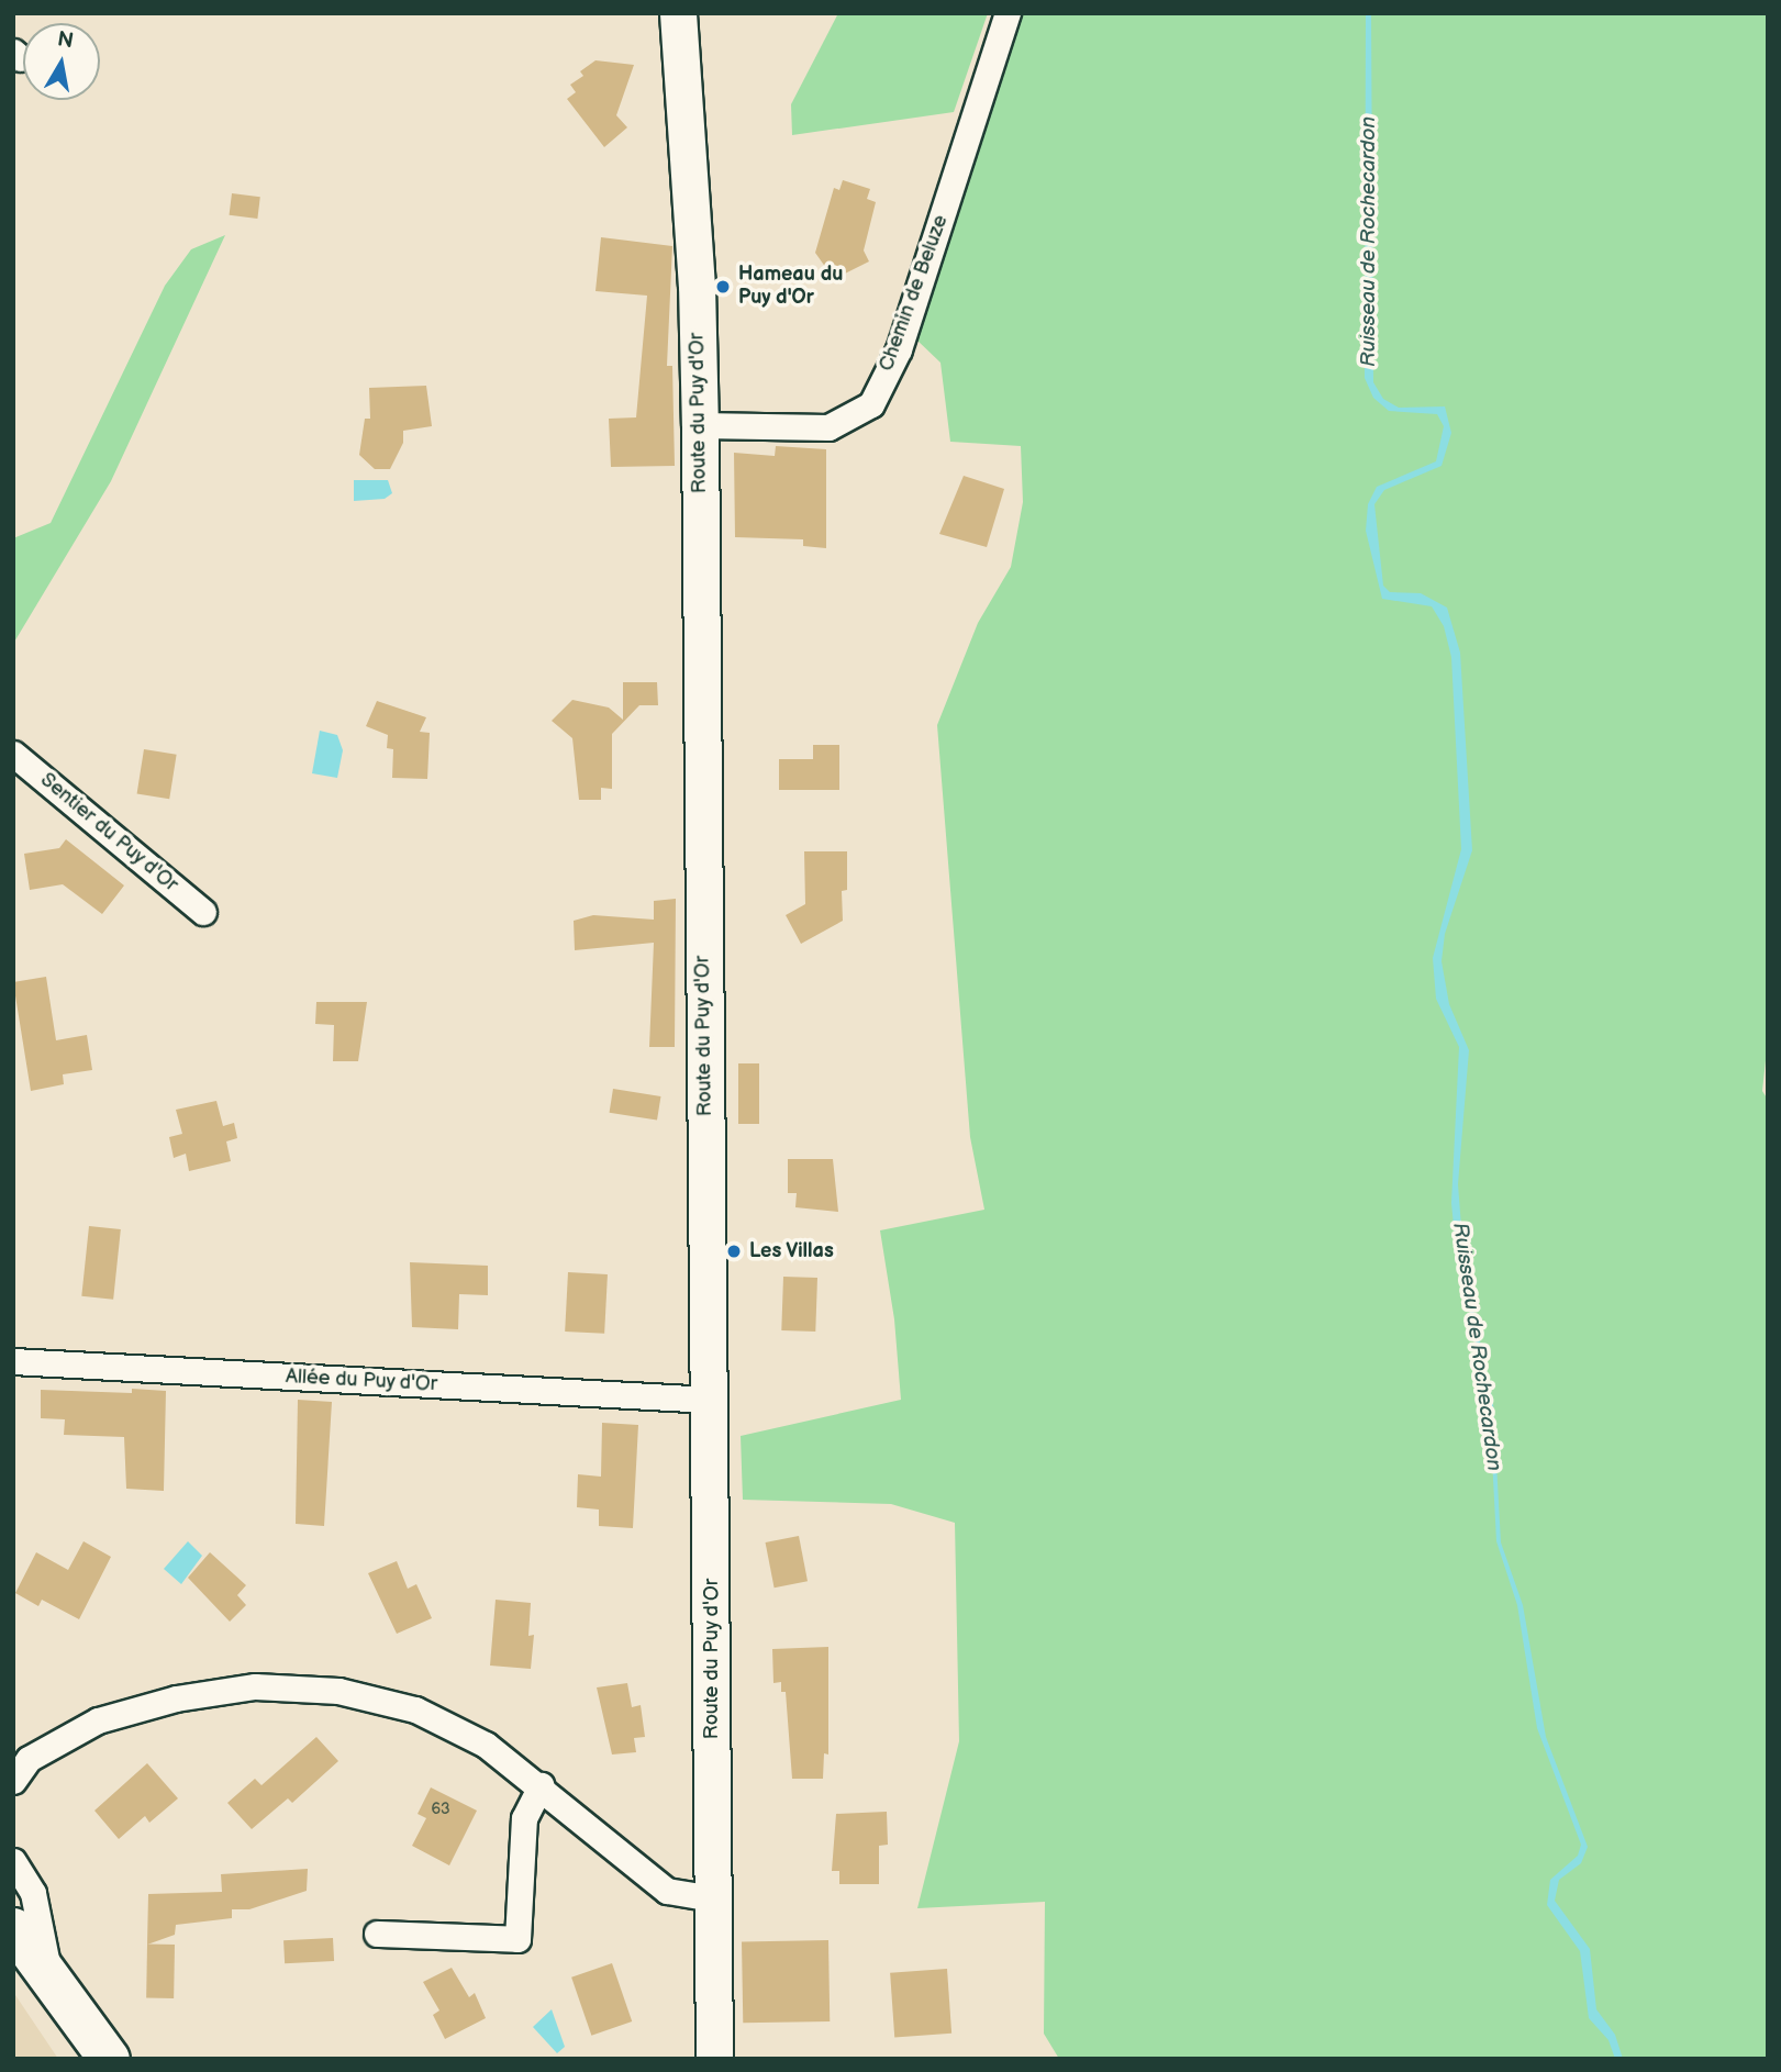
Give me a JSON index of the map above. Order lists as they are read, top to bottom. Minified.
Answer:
{"streets":{"main road":["Route du Puy d'Or"],"street":["Chemin de Beluze","Sentier du Puy d'Or","Allée du Puy d'Or"]},"crossings":[["Chemin de Beluze","Route du Puy d'Or"],["Route du Puy d'Or","Allée du Puy d'Or"]],"water":["Ruisseau de Rochecardon"],"places":["Hameau du Puy d'Or","Les Villas"],"house_numbers":["63"],"north":"top"}
